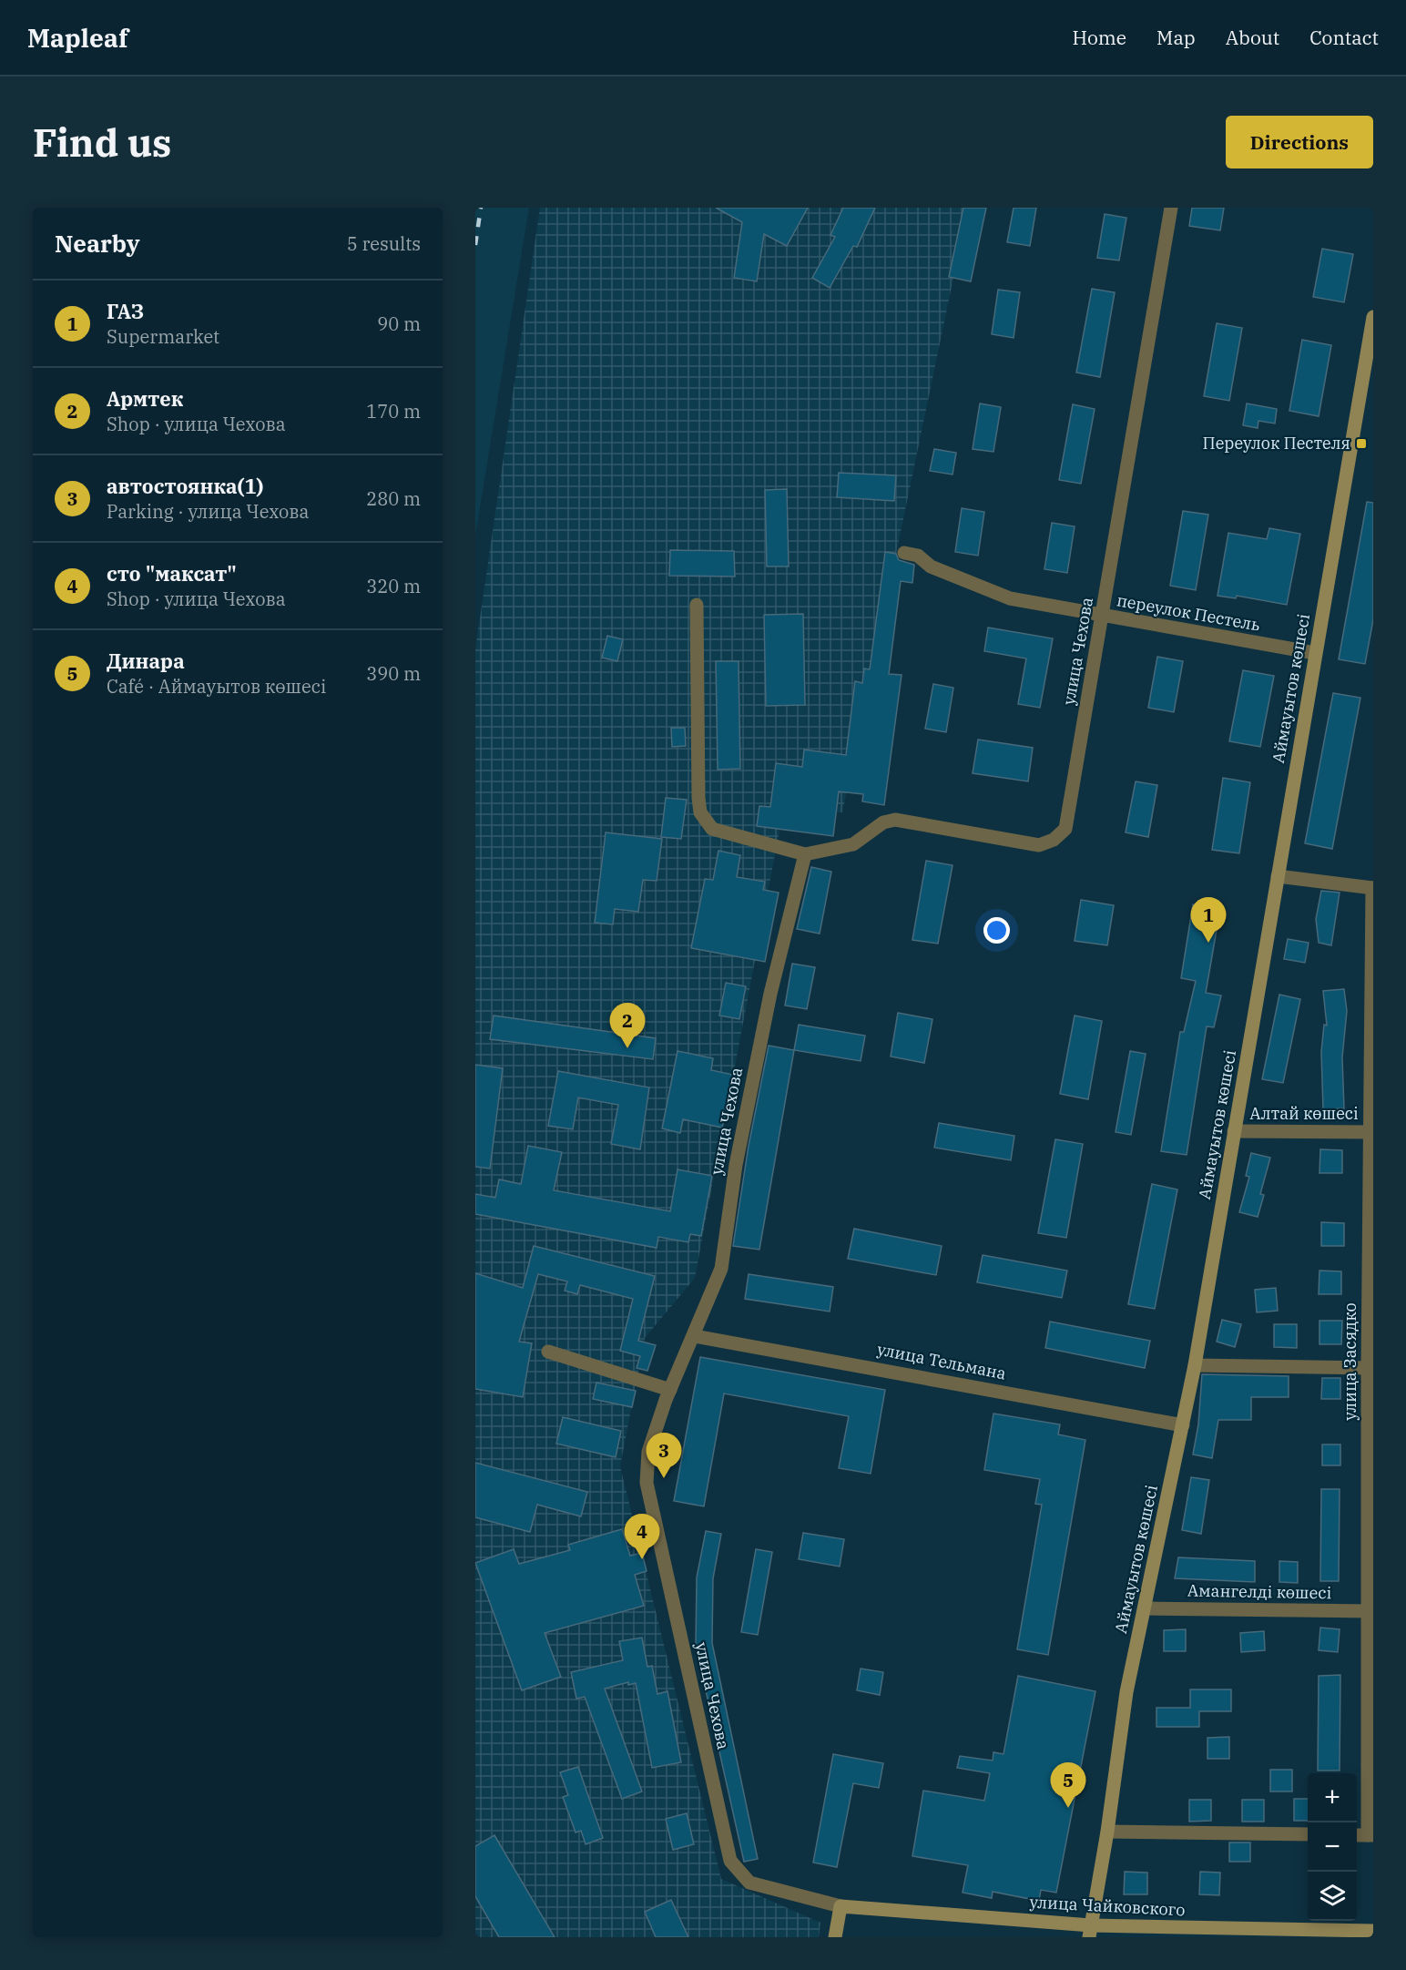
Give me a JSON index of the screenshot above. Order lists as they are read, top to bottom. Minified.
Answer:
{"streets":{"street":["переулок Пестель","улица Чехова","Аймауытов көшесі","Алтай көшесі","улица Тельмана","улица Засядко","Амангелді көшесі","улица Чайковского"]},"crossings":[["переулок Пестель","улица Чехова"],["переулок Пестель","Аймауытов көшесі"],["улица Чехова","улица Тельмана"],["улица Чехова","улица Чайковского"],["Аймауытов көшесі","Алтай көшесі"],["Аймауытов көшесі","улица Тельмана"],["Аймауытов көшесі","Амангелді көшесі"],["Аймауытов көшесі","улица Чайковского"],["Алтай көшесі","улица Засядко"],["улица Засядко","Амангелді көшесі"]],"places":{"transit":["Переулок Пестеля"]},"page":{"header":"Mapleaf","nav":["Home","Map","About","Contact"],"buttons":"Directions","title":"Find us","heading":["Nearby","5 results"],"list":[{"mark":"1","name":"ГАЗ","note":"Supermarket","value":"90 m"},{"mark":"2","name":"Армтек","note":"Shop · улица Чехова","value":"170 m"},{"mark":"3","name":"автостоянка(1)","note":"Parking · улица Чехова","value":"280 m"},{"mark":"4","name":"сто \"максат\"","note":"Shop · улица Чехова","value":"320 m"},{"mark":"5","name":"Динара","note":"Café · Аймауытов көшесі","value":"390 m"}],"pins":["1","2","3","4","5"],"map_buttons":["+","−"]}}
